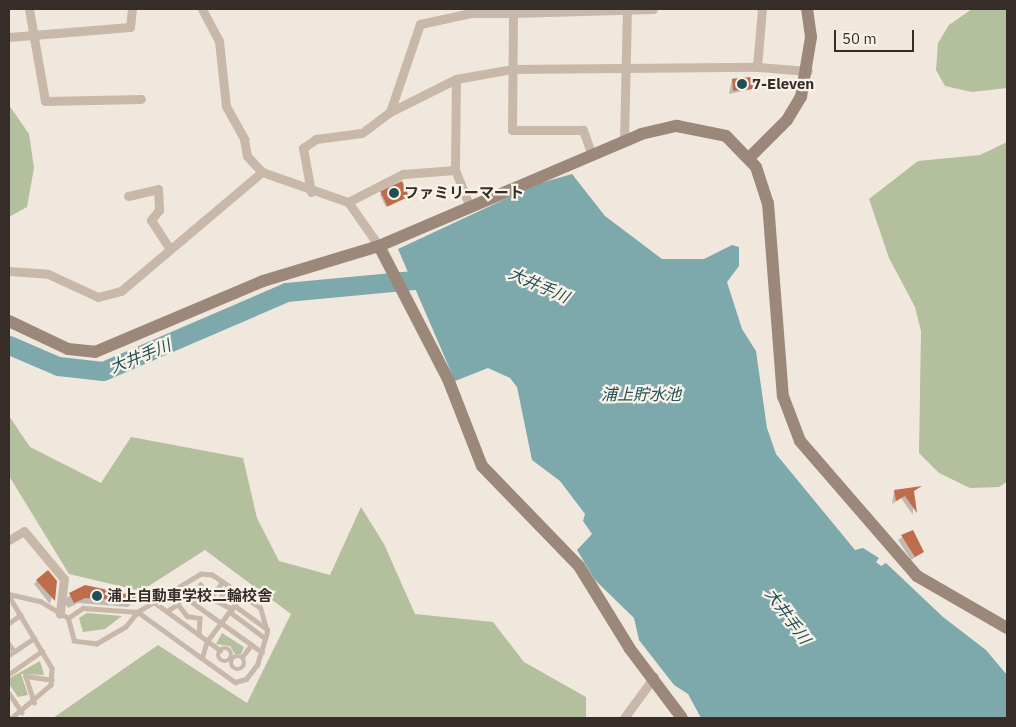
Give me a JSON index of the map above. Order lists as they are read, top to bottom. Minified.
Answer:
{"water":["大井手川","浦上貯水池"],"places":["7-Eleven","ファミリーマート","浦上自動車学校二輪校舎"],"scale_bar":"50 m"}
